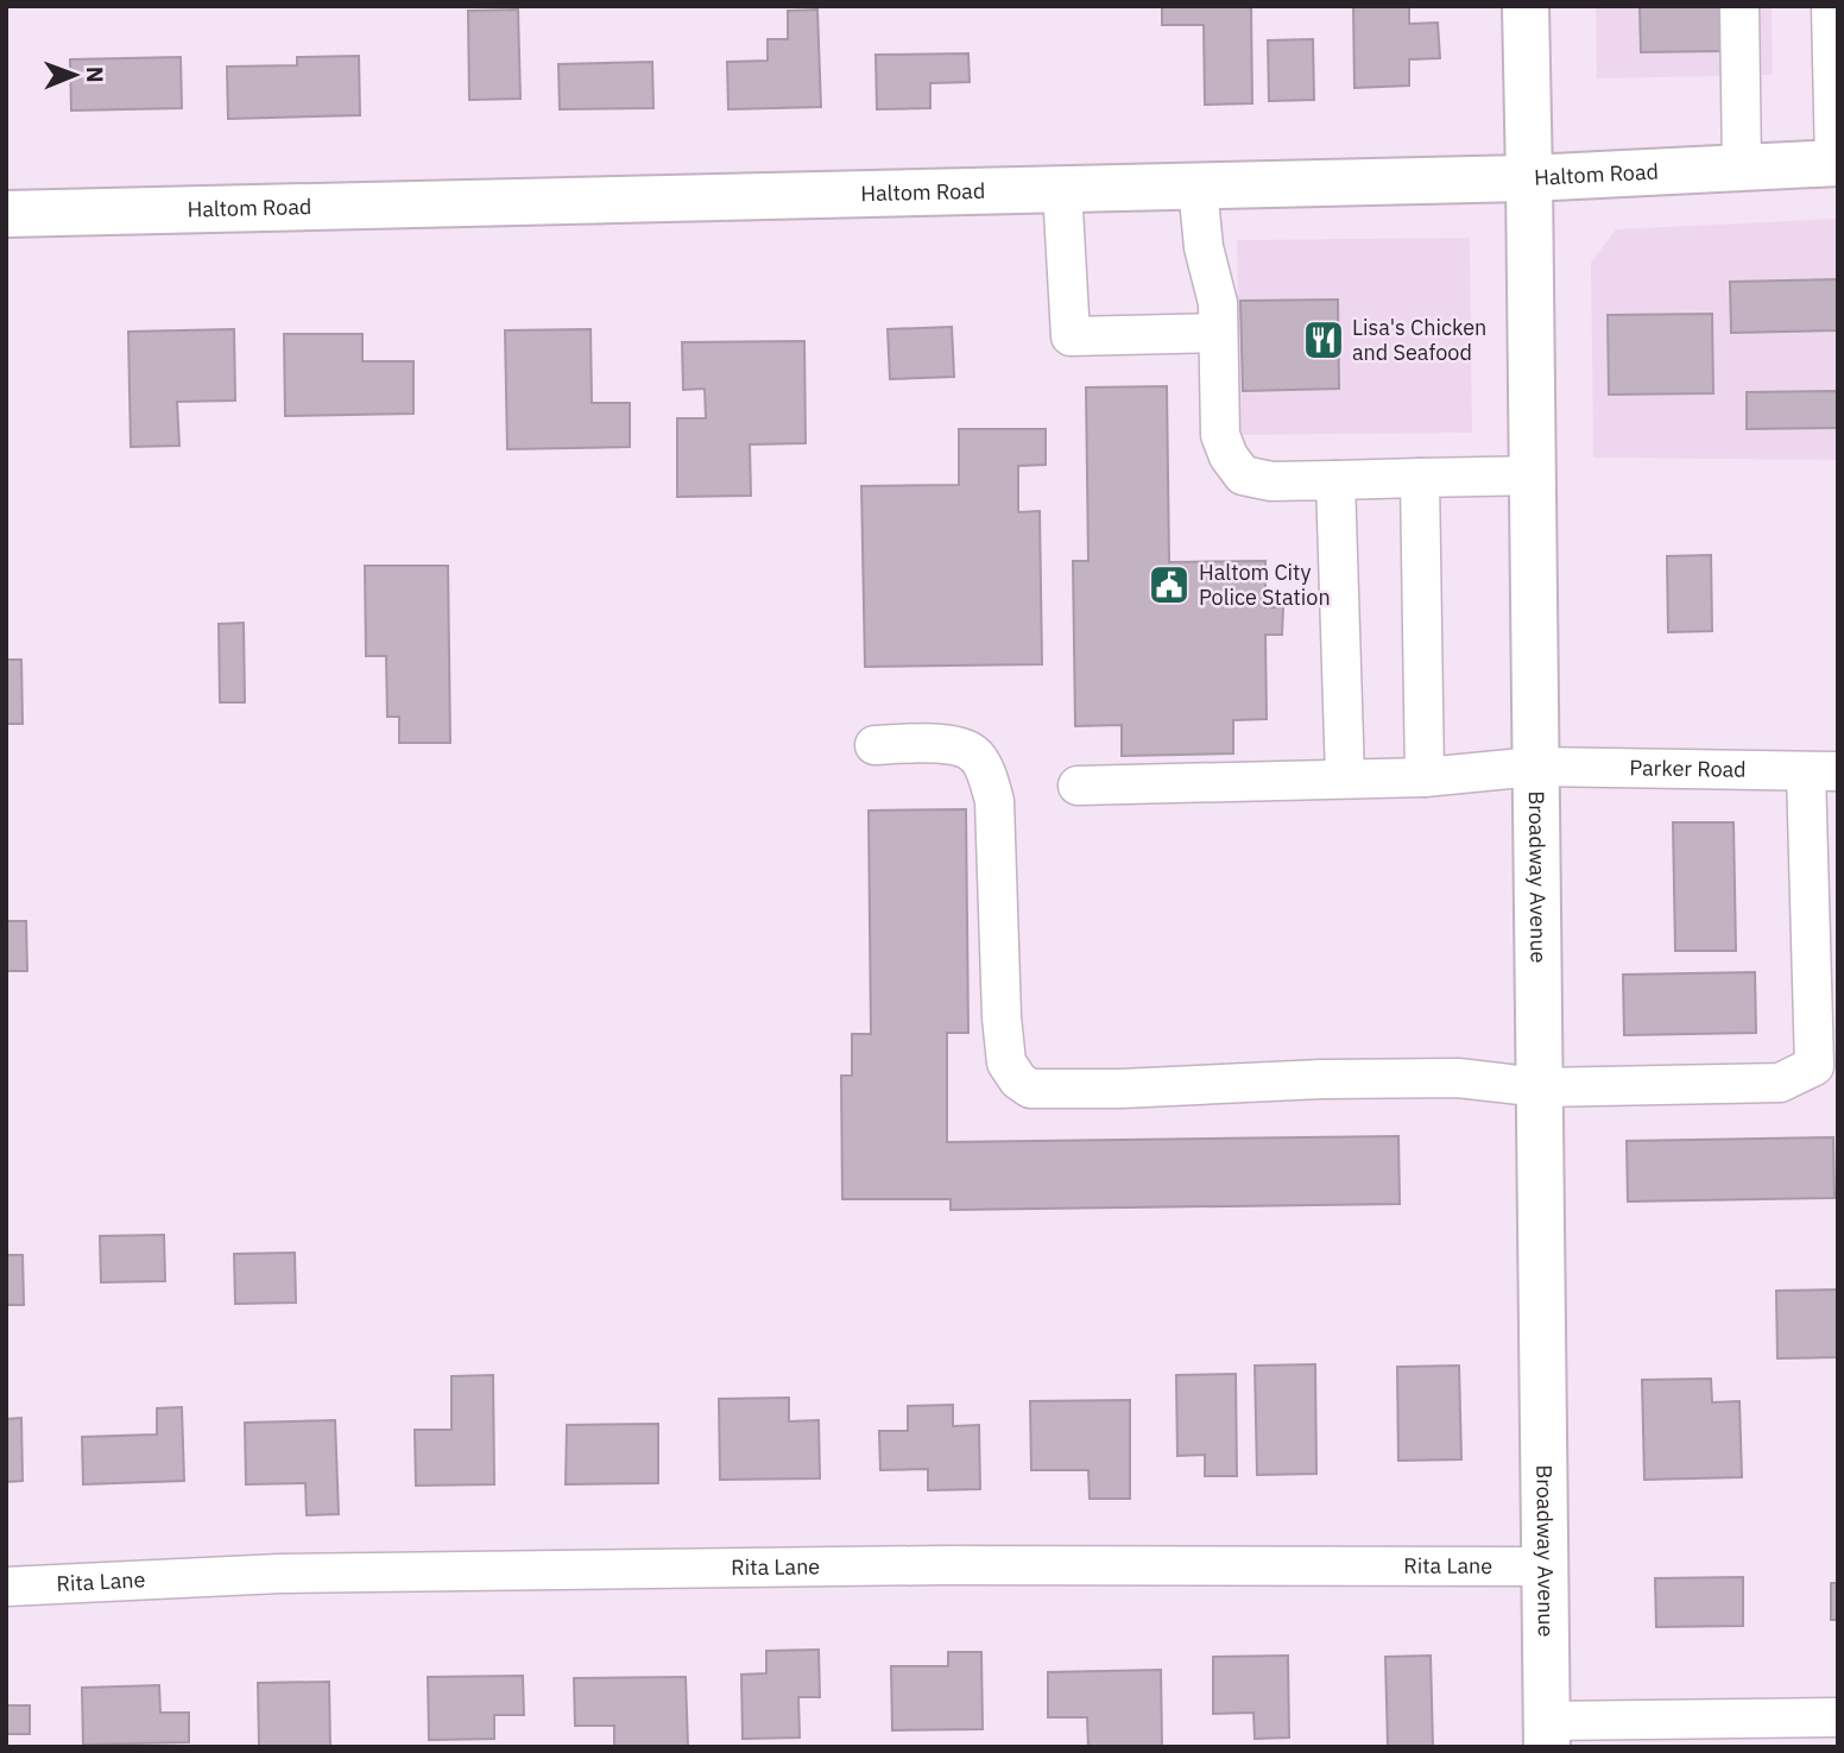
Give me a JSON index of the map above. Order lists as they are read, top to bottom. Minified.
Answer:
{"streets":{"main road":["Haltom Road","Broadway Avenue"],"street":["Parker Road","Rita Lane"]},"crossings":[["Haltom Road","Broadway Avenue"],["Parker Road","Broadway Avenue"],["Broadway Avenue","Rita Lane"]],"places":{"restaurant":["Lisa's Chicken and Seafood"],"public building":["Haltom City Police Station"]},"north":"right"}
